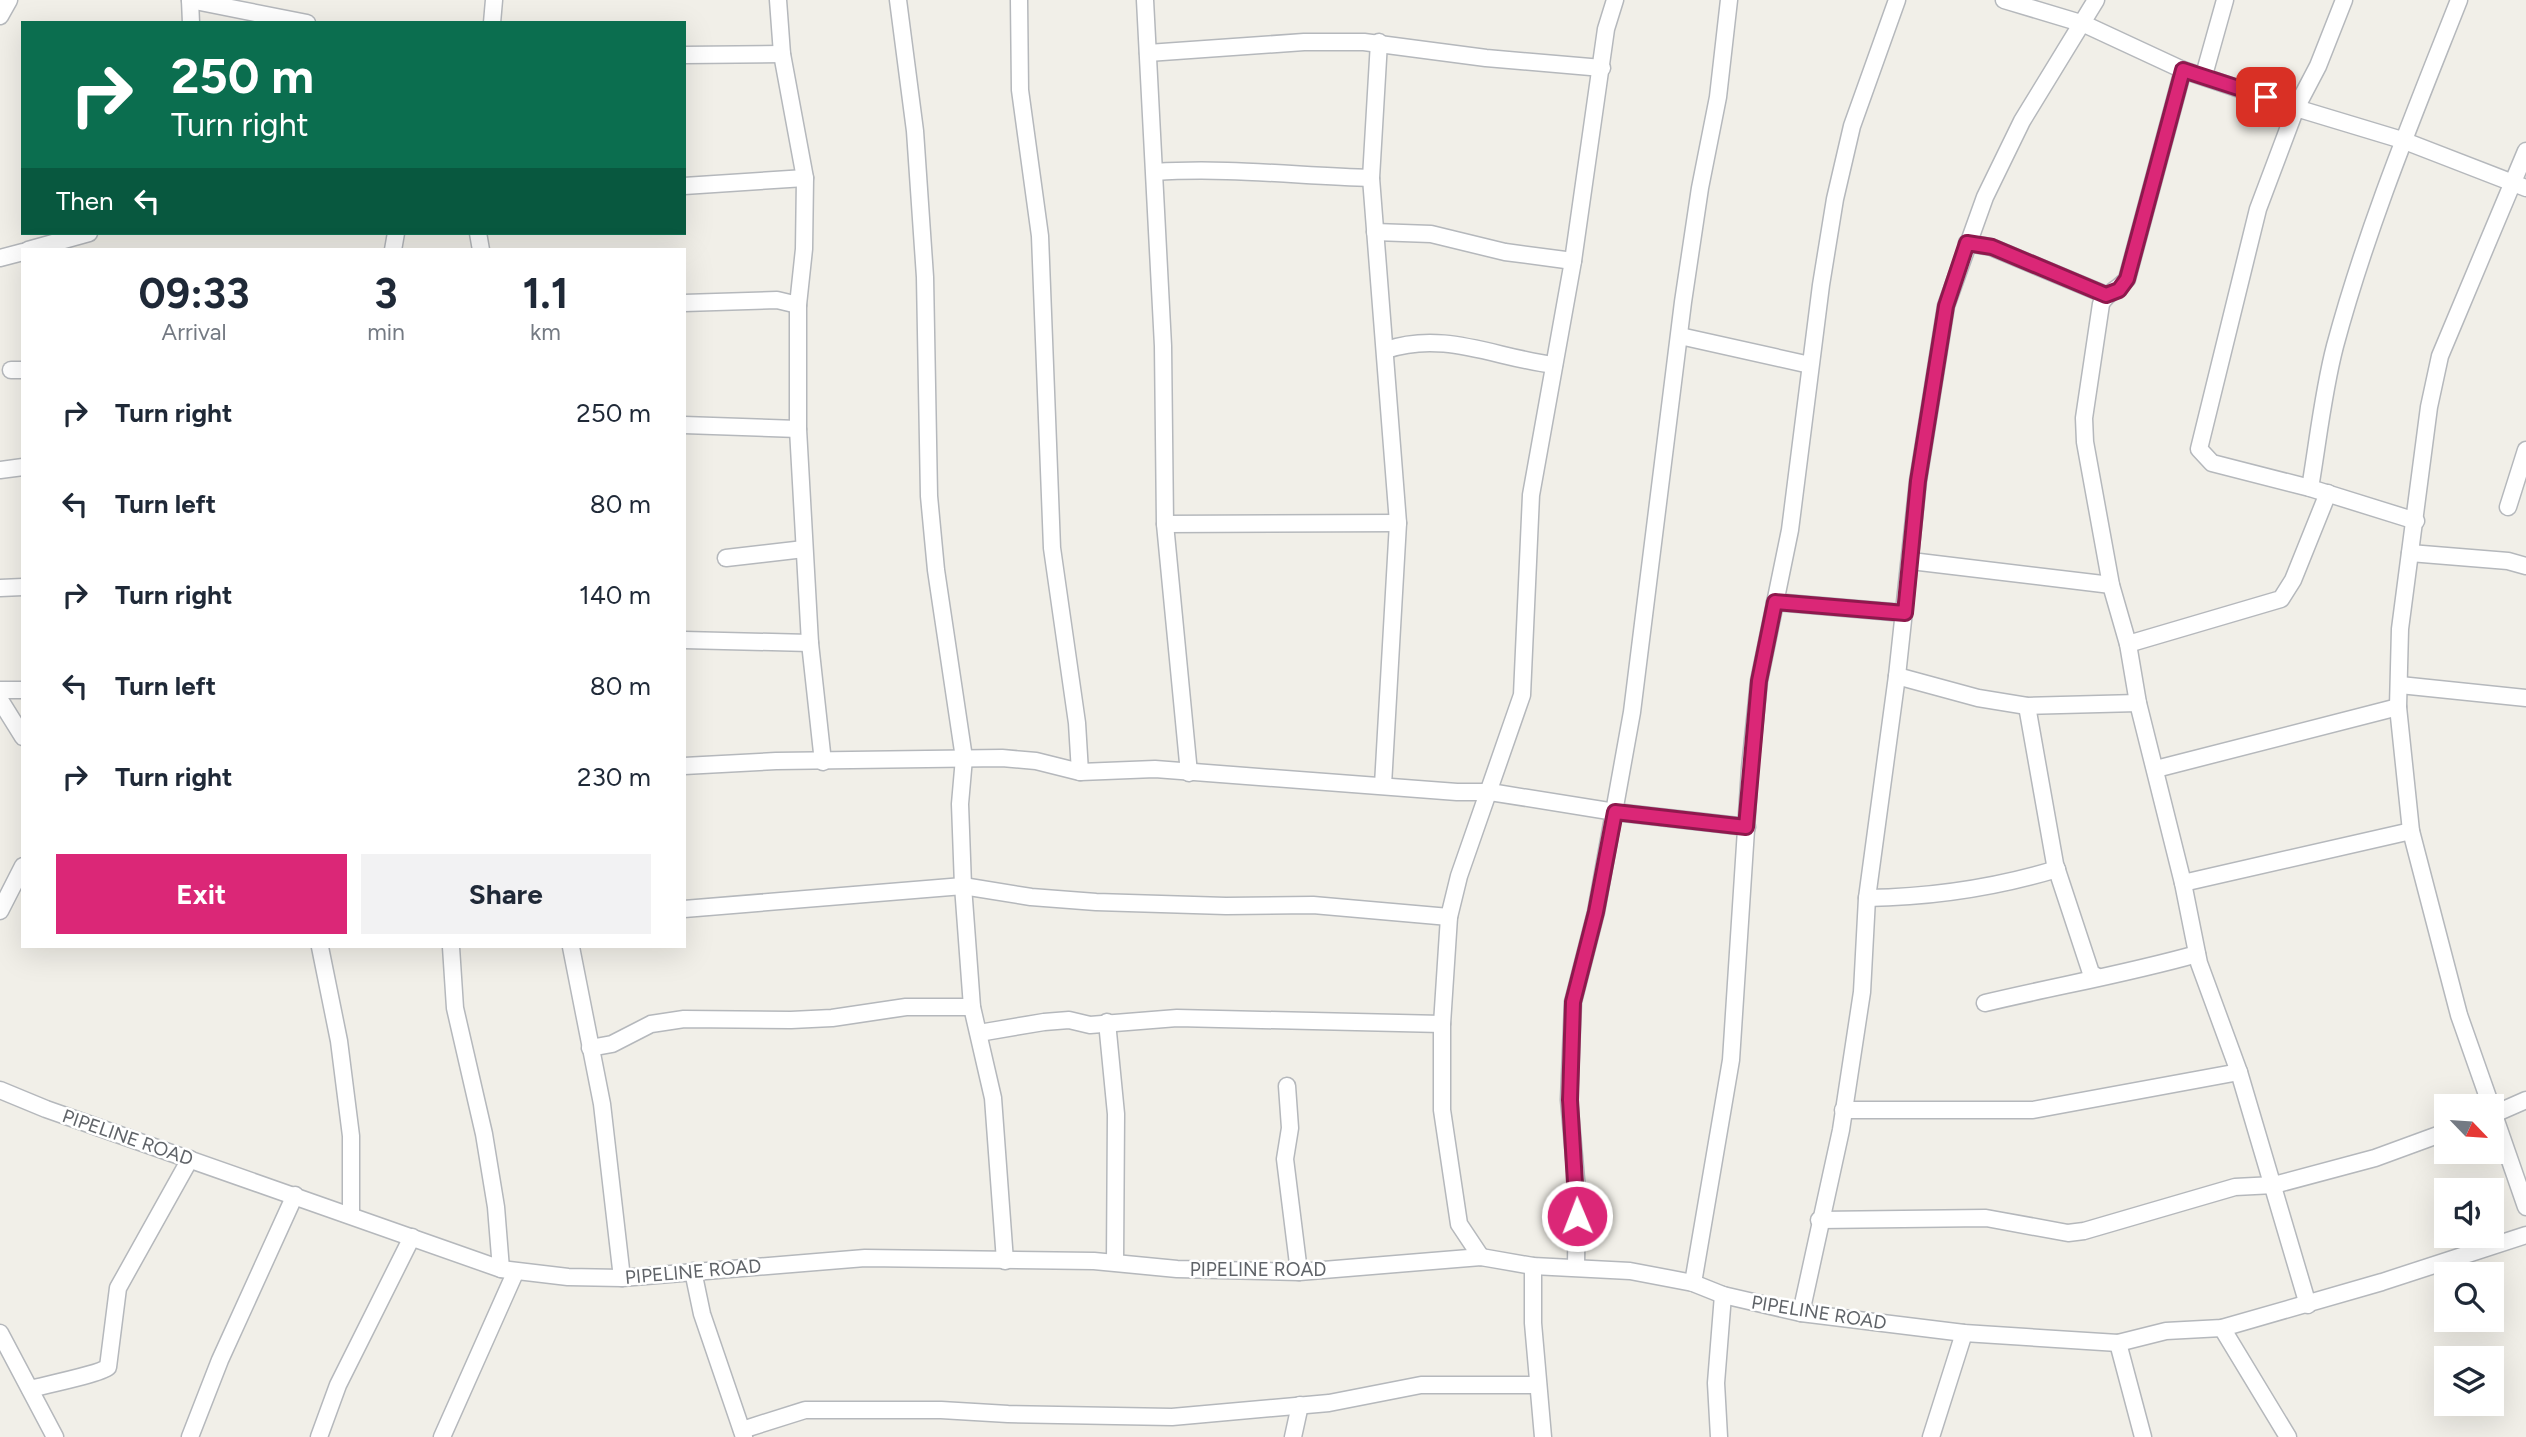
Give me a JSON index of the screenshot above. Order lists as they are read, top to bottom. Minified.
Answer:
{"streets":{"street":["PIPELINE ROAD"]},"north":"bottom right","page":{"turn":["250 m","Turn right"],"then":"Then","eta":["09:33","Arrival","3","min","1.1","km"],"list":[{"name":"Turn right","value":"250 m"},{"name":"Turn left","value":"80 m"},{"name":"Turn right","value":"140 m"},{"name":"Turn left","value":"80 m"},{"name":"Turn right","value":"230 m"}],"buttons":["Exit","Share"]}}
